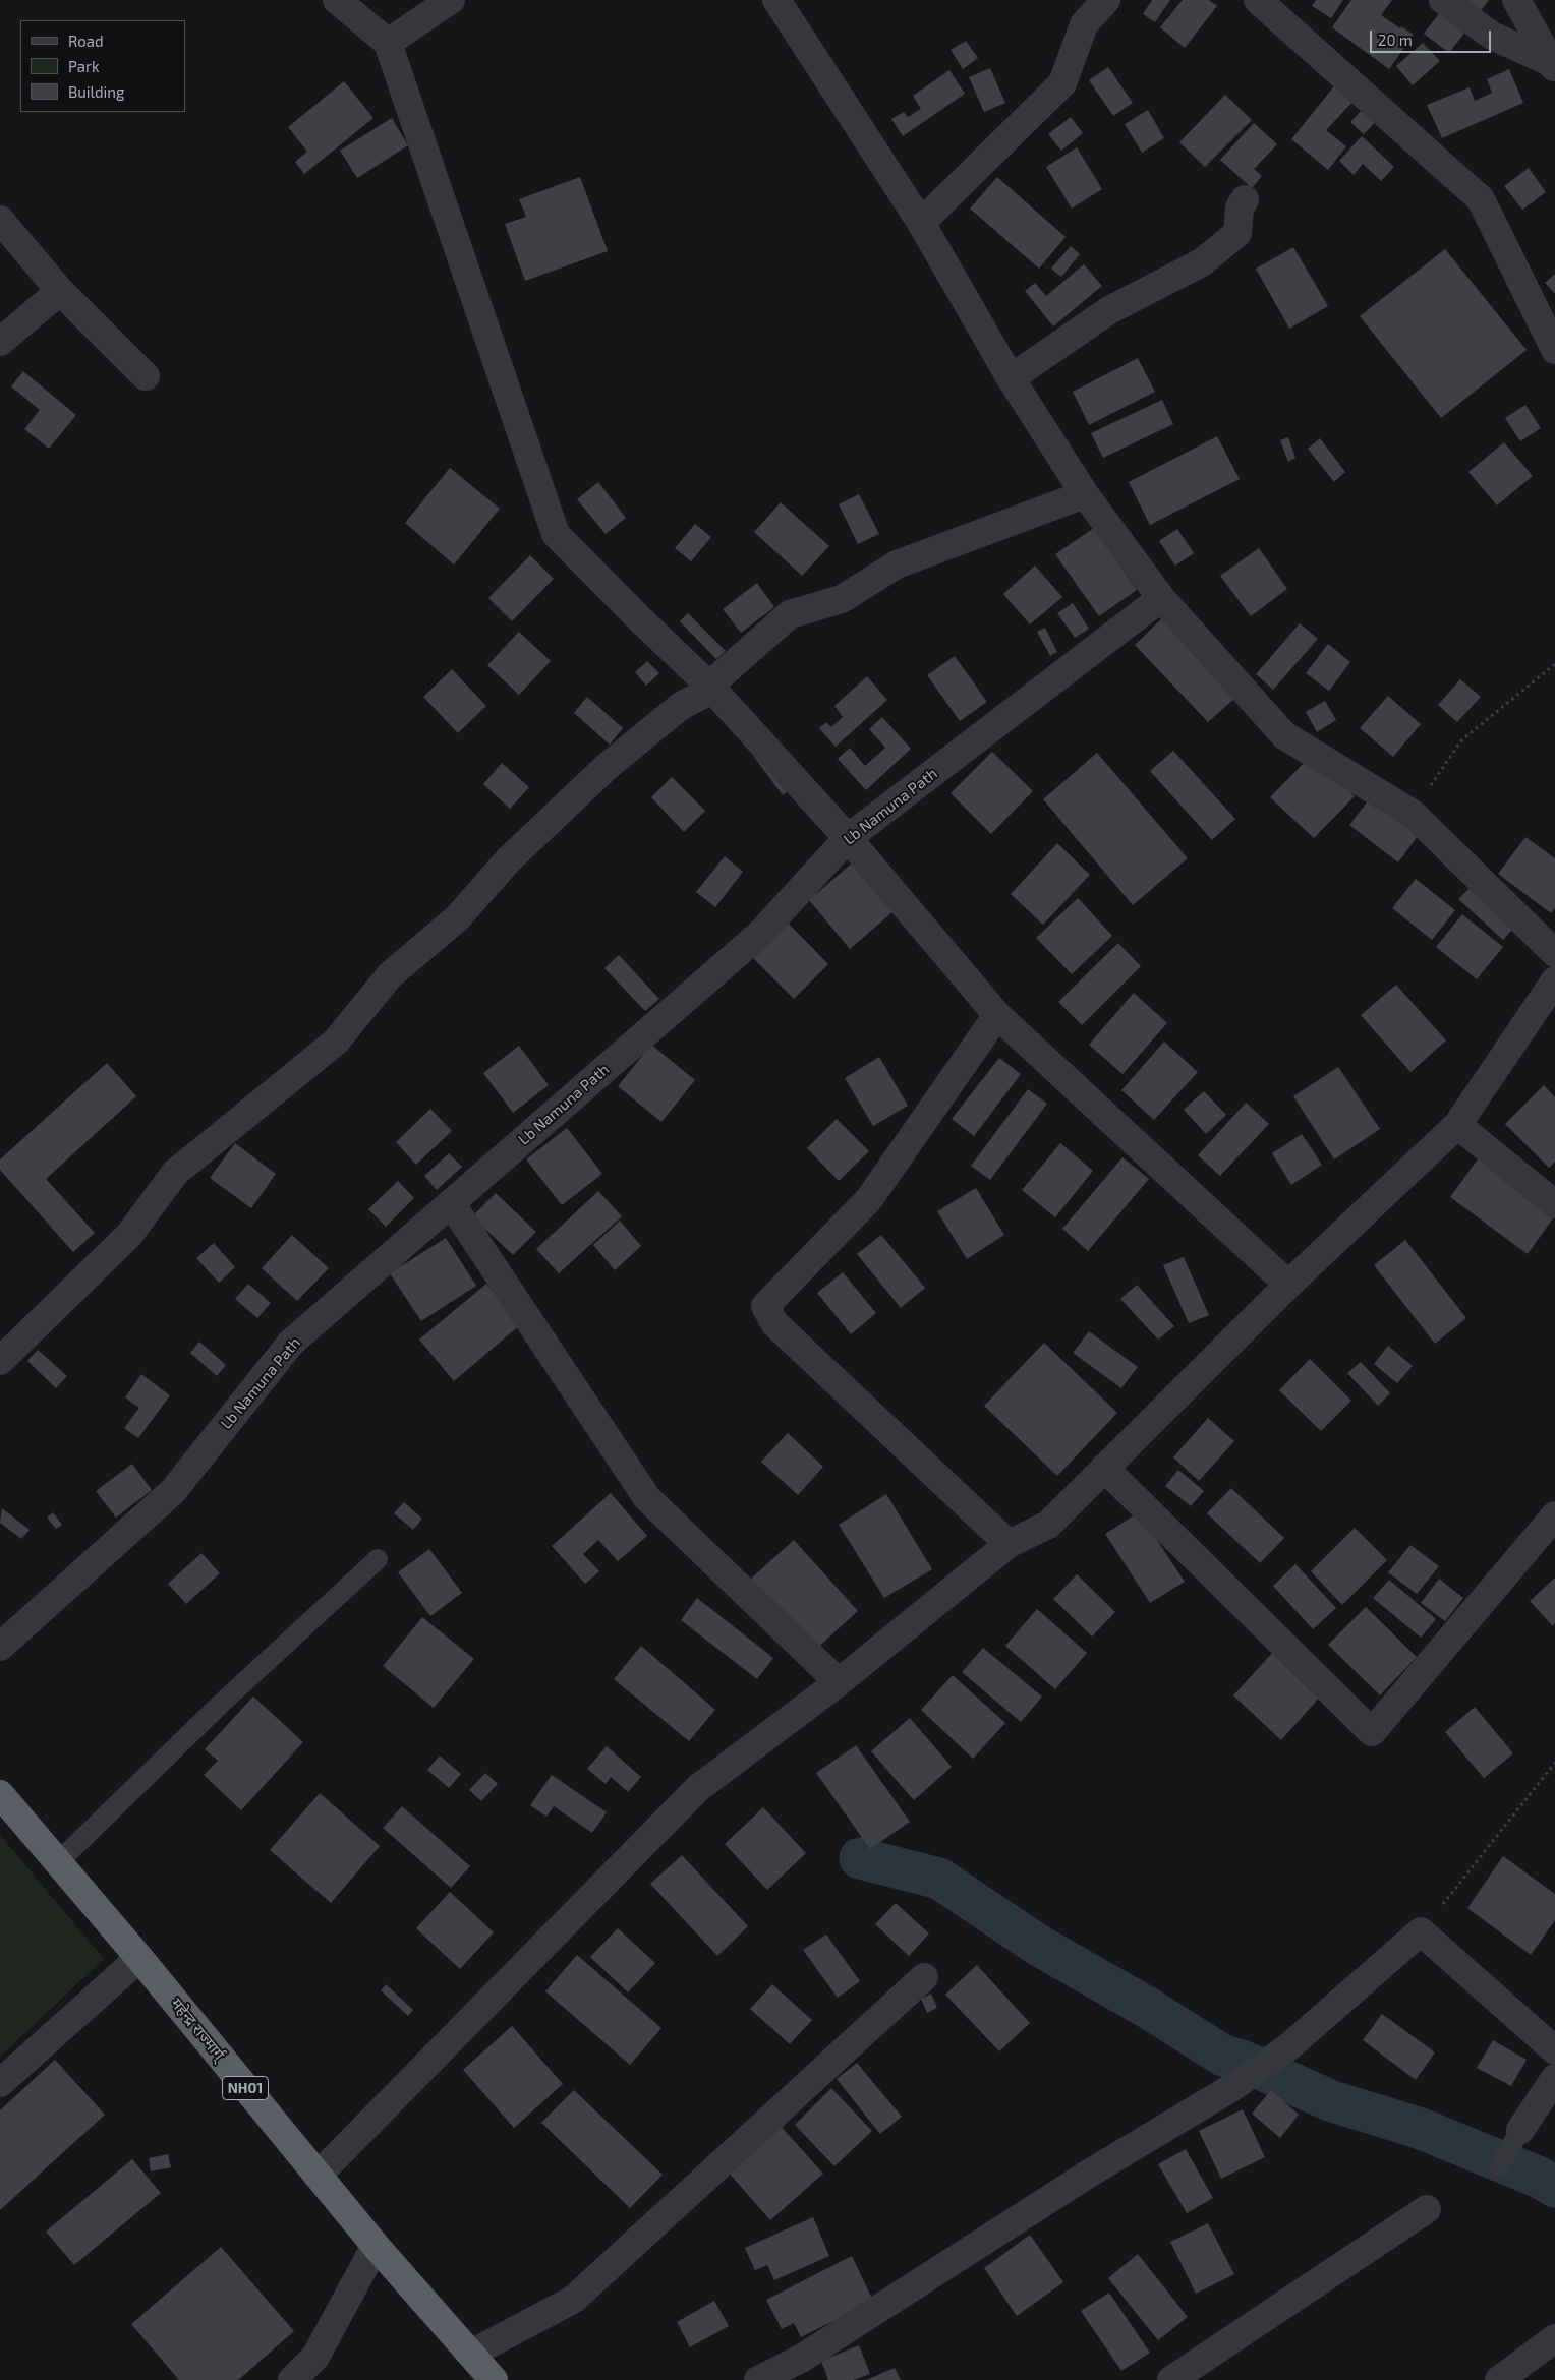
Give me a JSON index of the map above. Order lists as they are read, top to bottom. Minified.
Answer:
{"streets":{"highway":["महेन्द्र राज्मार्ग्","NH01"],"street":["Lb Namuna Path"]},"legend":["Road","Park","Building"],"scale_bar":"20 m"}
